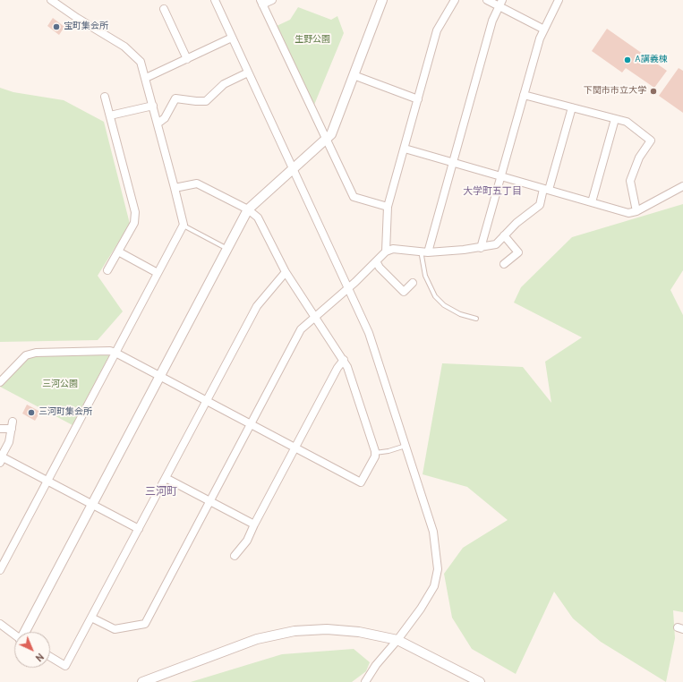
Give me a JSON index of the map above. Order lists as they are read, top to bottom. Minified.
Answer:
{"districts":["大学町五丁目","三河町"],"parks":["生野公園","三河公園"],"places":["宝町集会所","A講義棟","下関市市立大学","三河町集会所"],"north":"bottom right"}
